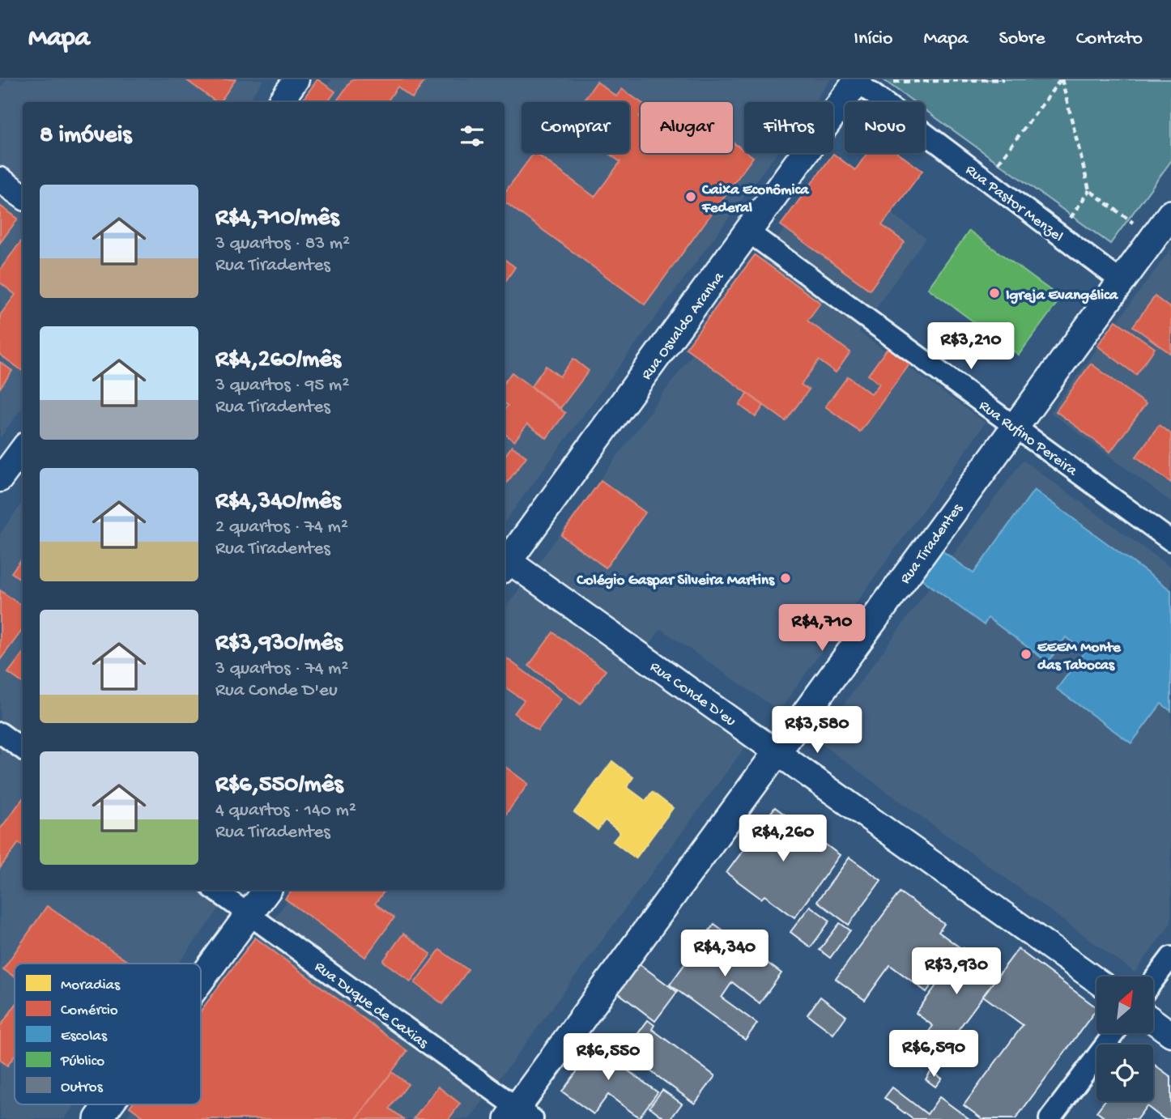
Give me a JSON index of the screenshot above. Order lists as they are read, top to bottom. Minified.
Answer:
{"streets":{"main road":["Rua Osvaldo Aranha","Rua Tiradentes"],"street":["Rua Pastor Menzel","Rua Rufino Pereira","Rua Conde D'eu","Rua Duque de Caxias"]},"crossings":[["Rua Pastor Menzel","Rua Osvaldo Aranha"],["Rua Pastor Menzel","Rua Tiradentes"],["Rua Osvaldo Aranha","Rua Rufino Pereira"],["Rua Rufino Pereira","Rua Tiradentes"],["Rua Tiradentes","Rua Conde D'eu"],["Rua Tiradentes","Rua Duque de Caxias"]],"places":["Caixa Econômica Federal","Igreja Evangélica","Colégio Gaspar Silveira Martins","EEEM Monte das Tabocas"],"legend":["Moradias","Comércio","Escolas","Público","Outros"],"north":"top right","page":{"header":"Mapa","nav":["Início","Mapa","Sobre","Contato"],"chip":["Comprar","Alugar","Filtros","Novo"],"heading":"8 imóveis","list":[{"name":"R$4,710/mês","note":"3 quartos · 83 m² · Rua Tiradentes"},{"name":"R$4,260/mês","note":"3 quartos · 95 m² · Rua Tiradentes"},{"name":"R$4,340/mês","note":"2 quartos · 74 m² · Rua Tiradentes"},{"name":"R$3,930/mês","note":"3 quartos · 74 m² · Rua Conde D'eu"},{"name":"R$6,550/mês","note":"4 quartos · 140 m² · Rua Tiradentes"}],"price":["R$3,210","R$4,710","R$3,580","R$4,260","R$4,340","R$3,930","R$6,590","R$6,550"]}}
